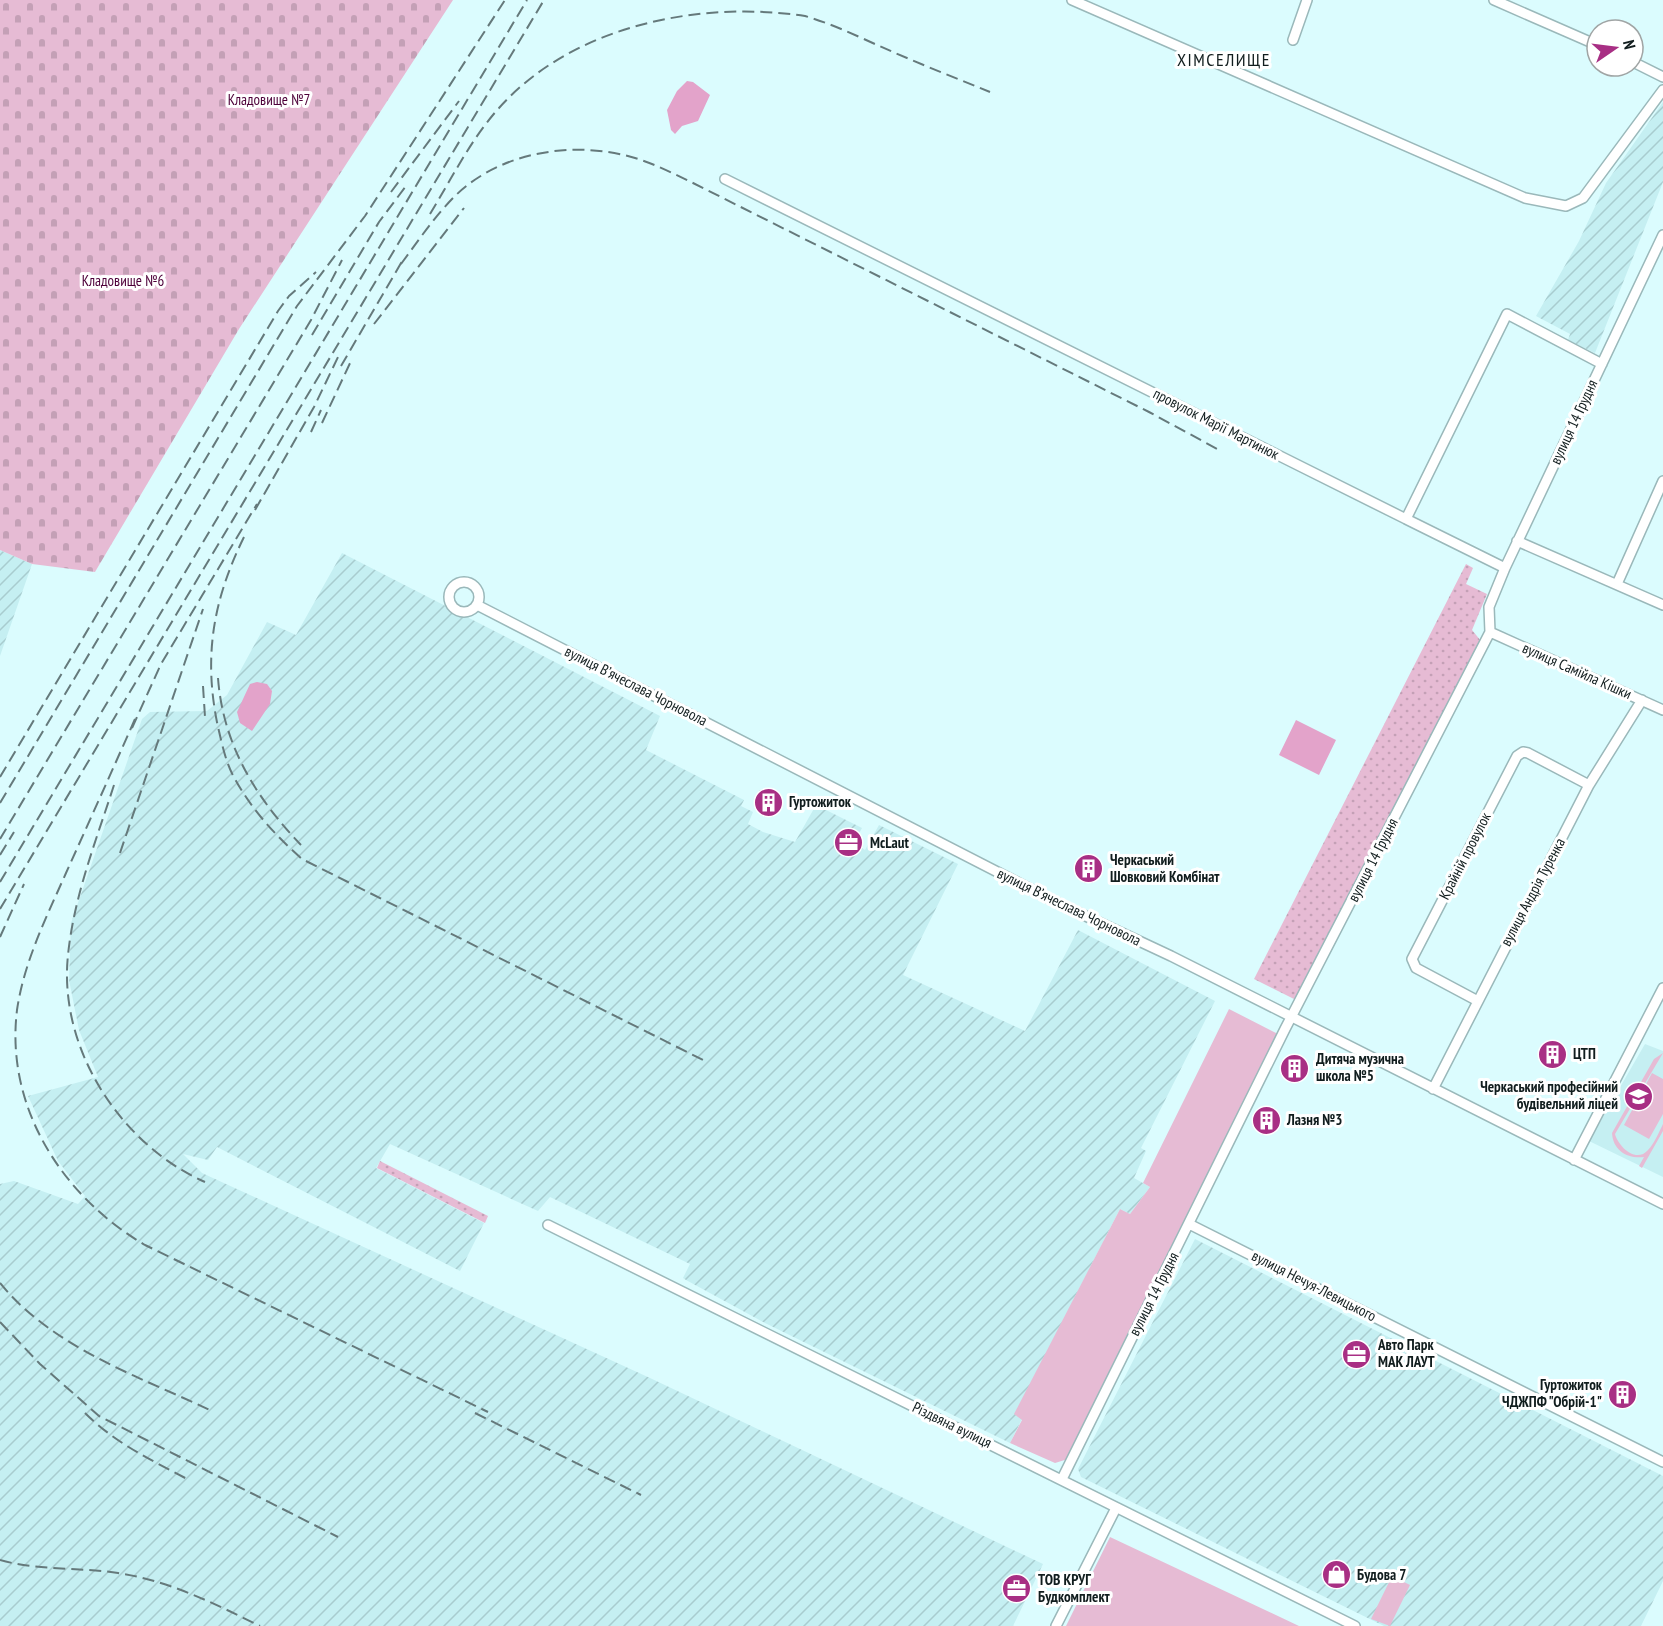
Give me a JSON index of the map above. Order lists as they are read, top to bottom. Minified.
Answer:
{"streets":{"street":["вулиця 14 Грудня","провулок Марії Мартинюк","вулиця Самійла Кішки","вулиця Вʼячеслава Чорновола","Крайній провулок","вулиця Андрія Туренка","вулиця Нечуя-Левицького","Різдвяна вулиця"]},"crossings":[["вулиця 14 Грудня","провулок Марії Мартинюк"],["вулиця 14 Грудня","вулиця Самійла Кішки"],["вулиця 14 Грудня","вулиця Вʼячеслава Чорновола"],["вулиця 14 Грудня","вулиця Нечуя-Левицького"],["вулиця 14 Грудня","Різдвяна вулиця"],["вулиця Самійла Кішки","вулиця Андрія Туренка"],["вулиця Вʼячеслава Чорновола","вулиця Андрія Туренка"],["Крайній провулок","вулиця Андрія Туренка"]],"districts":["ХІМСЕЛИЩЕ"],"parks":["Кладовище №7","Кладовище №6"],"places":{"building":["Гуртожиток","Черкаський Шовковий Комбінат","ЦТП","Дитяча музична школа №5","Лазня №3","Гуртожиток ЧДЖПФ \"Обрій-1\""],"office":["McLaut","Авто Парк МАК ЛАУТ","ТОВ КРУГ Будкомплект"],"school or university":["Черкаський професійний будівельний ліцей"],"shop":["Будова 7"]},"north":"right"}
